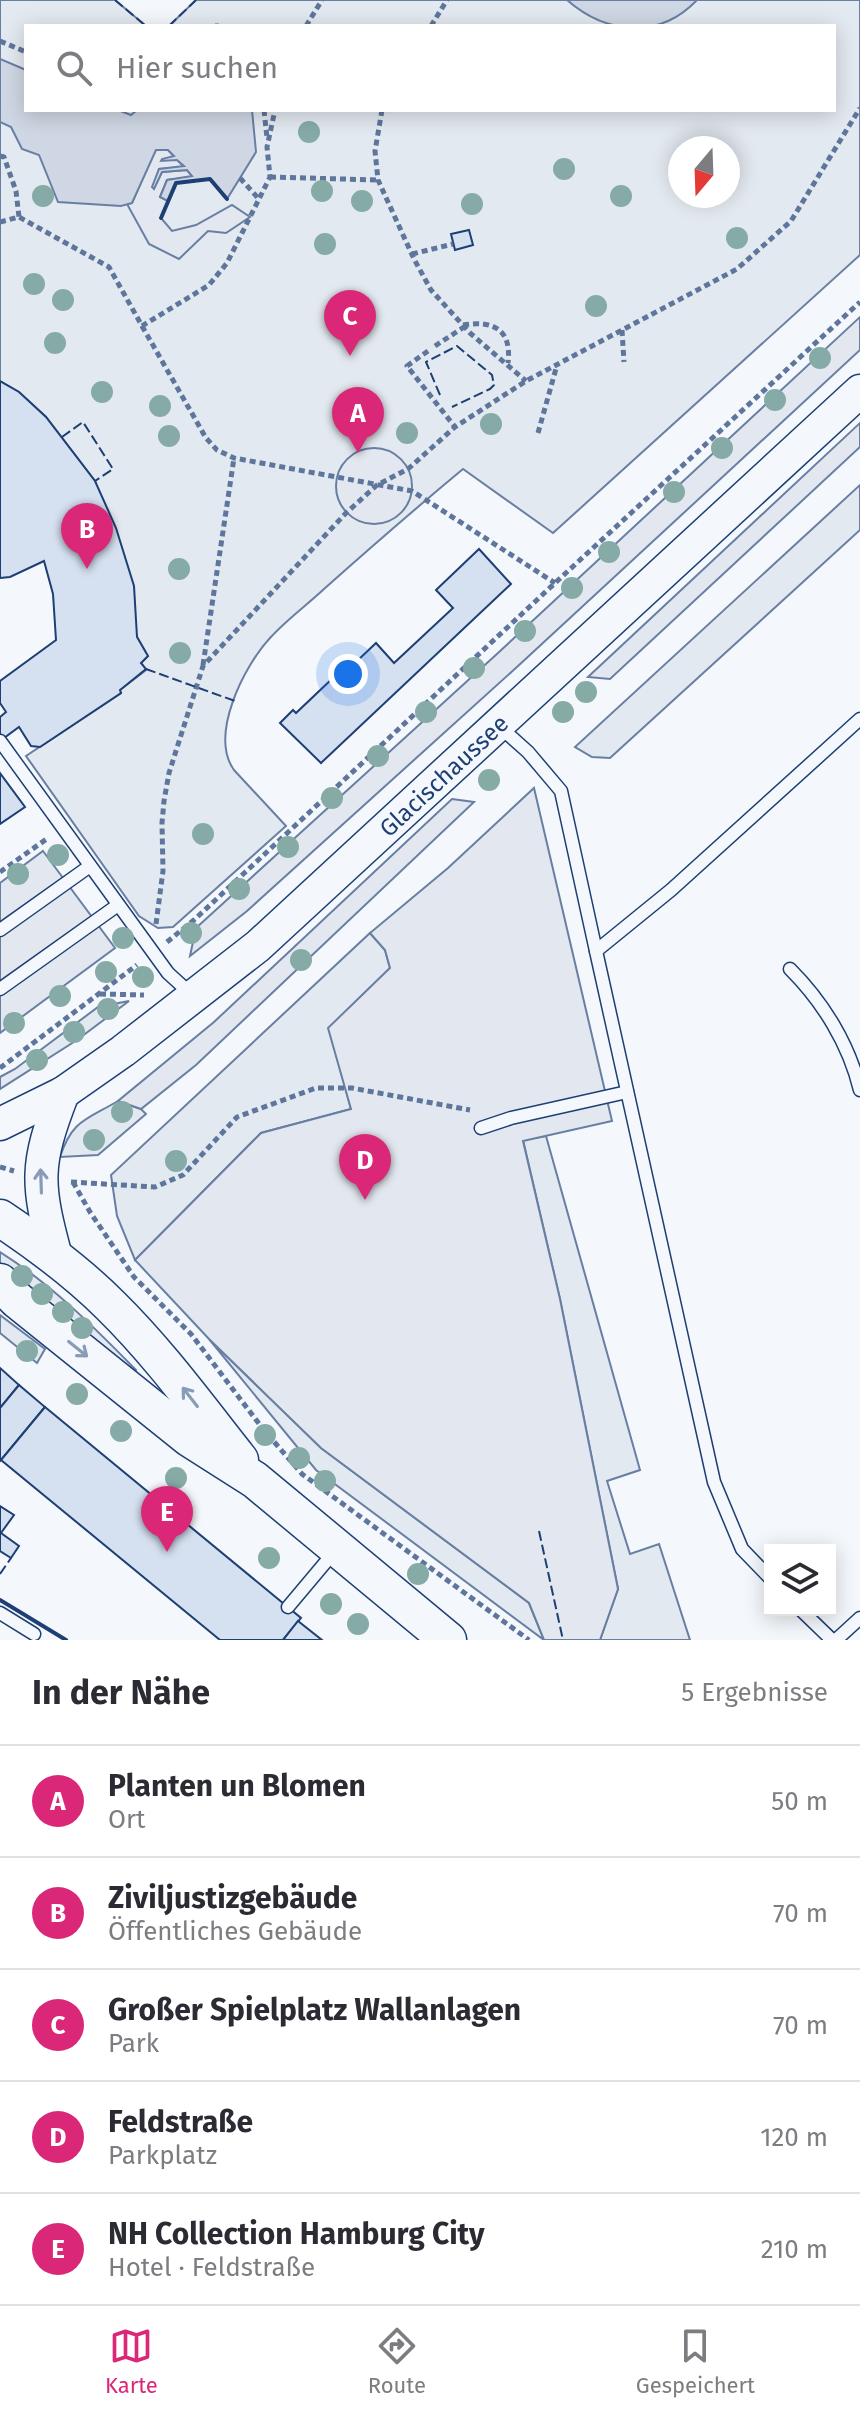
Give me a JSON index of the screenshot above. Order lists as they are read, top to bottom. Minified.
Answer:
{"streets":{"street":["Glacischaussee"]},"north":"bottom","page":{"search":"Hier suchen","pins":["C","A","B","D","E"],"heading":["In der Nähe","5 Ergebnisse"],"list":[{"mark":"A","name":"Planten un Blomen","note":"Ort","value":"50 m"},{"mark":"B","name":"Ziviljustizgebäude","note":"Öffentliches Gebäude","value":"70 m"},{"mark":"C","name":"Großer Spielplatz Wallanlagen","note":"Park","value":"70 m"},{"mark":"D","name":"Feldstraße","note":"Parkplatz","value":"120 m"},{"mark":"E","name":"NH Collection Hamburg City","note":"Hotel · Feldstraße","value":"210 m"}],"nav":["Karte","Route","Gespeichert"]}}
